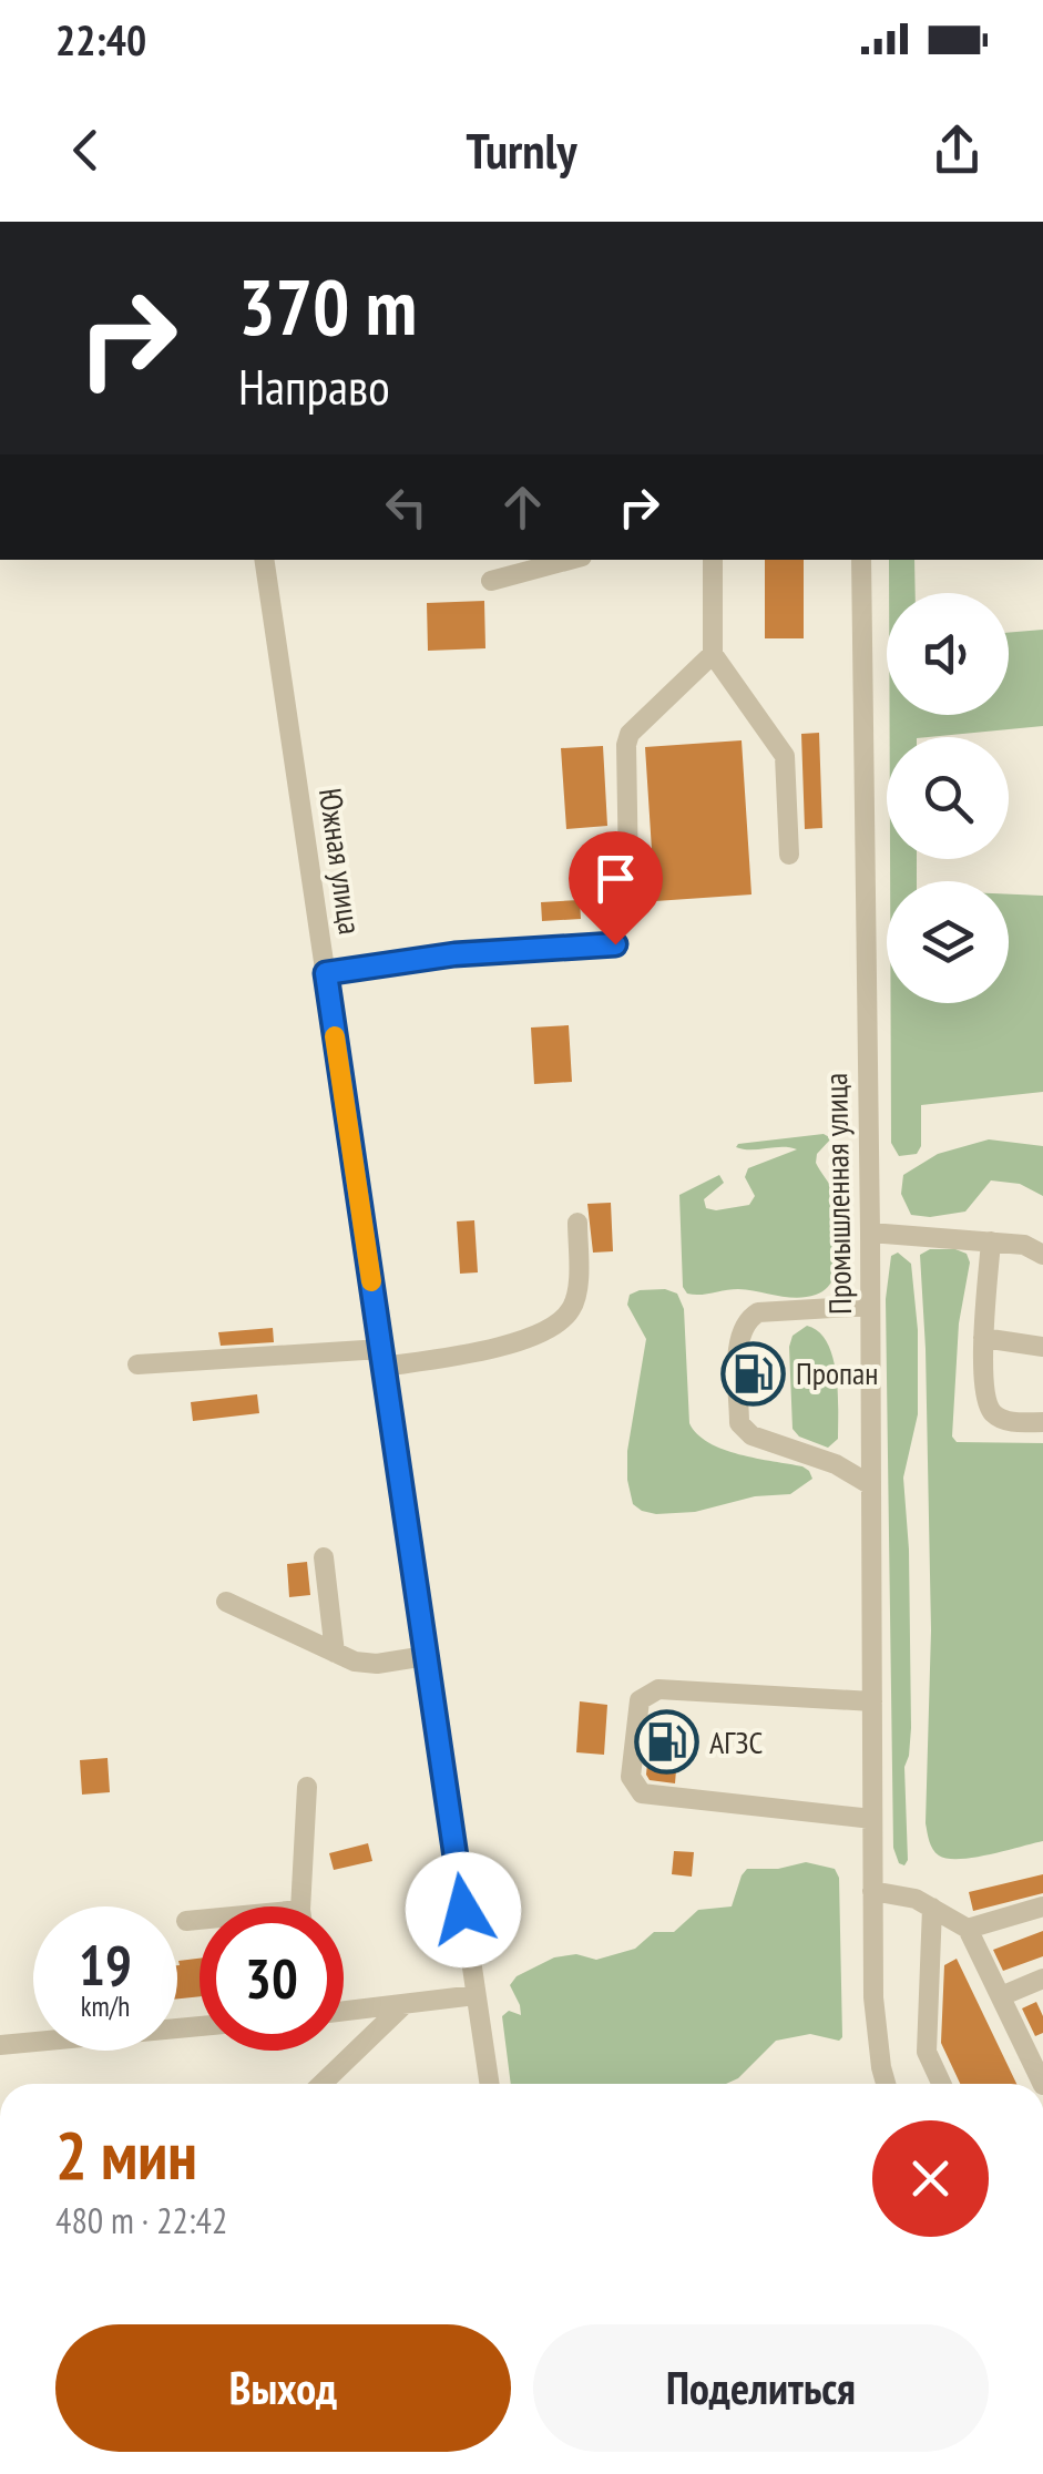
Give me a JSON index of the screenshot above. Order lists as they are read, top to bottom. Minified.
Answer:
{"streets":{"street":["Южная улица","Промышленная улица"]},"places":{"fuel station":["Пропан","АГЗС"]},"page":{"status":"22:40","header":"Turnly","turn":["370 m","Направо"],"speed":"19 km/h","limit":"30","heading":["2 мин","480 m · 22:42"],"buttons":["Выход","Поделиться"]}}
